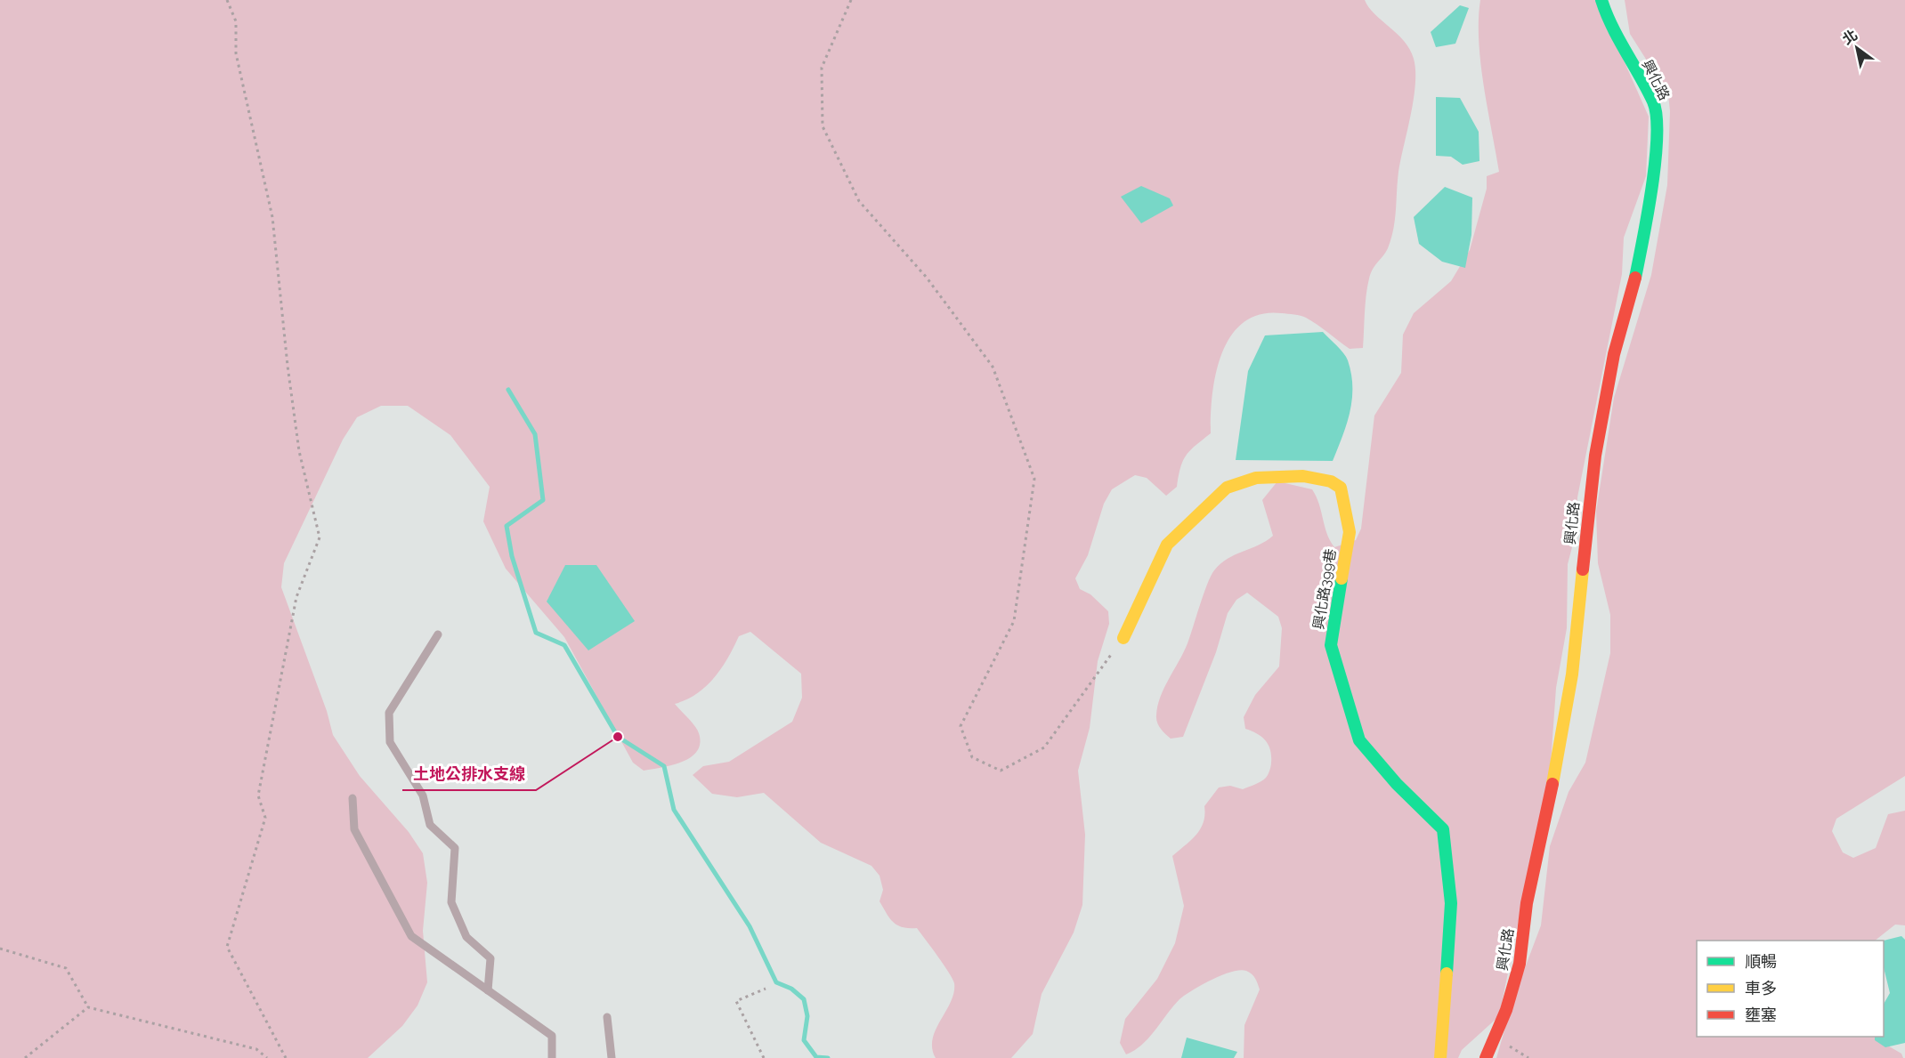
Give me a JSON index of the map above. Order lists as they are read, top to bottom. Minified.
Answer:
{"streets":{"street":["興化路","興化路399巷"]},"places":["土地公排水支線"],"legend":["順暢","車多","壅塞"],"north":"top left"}
